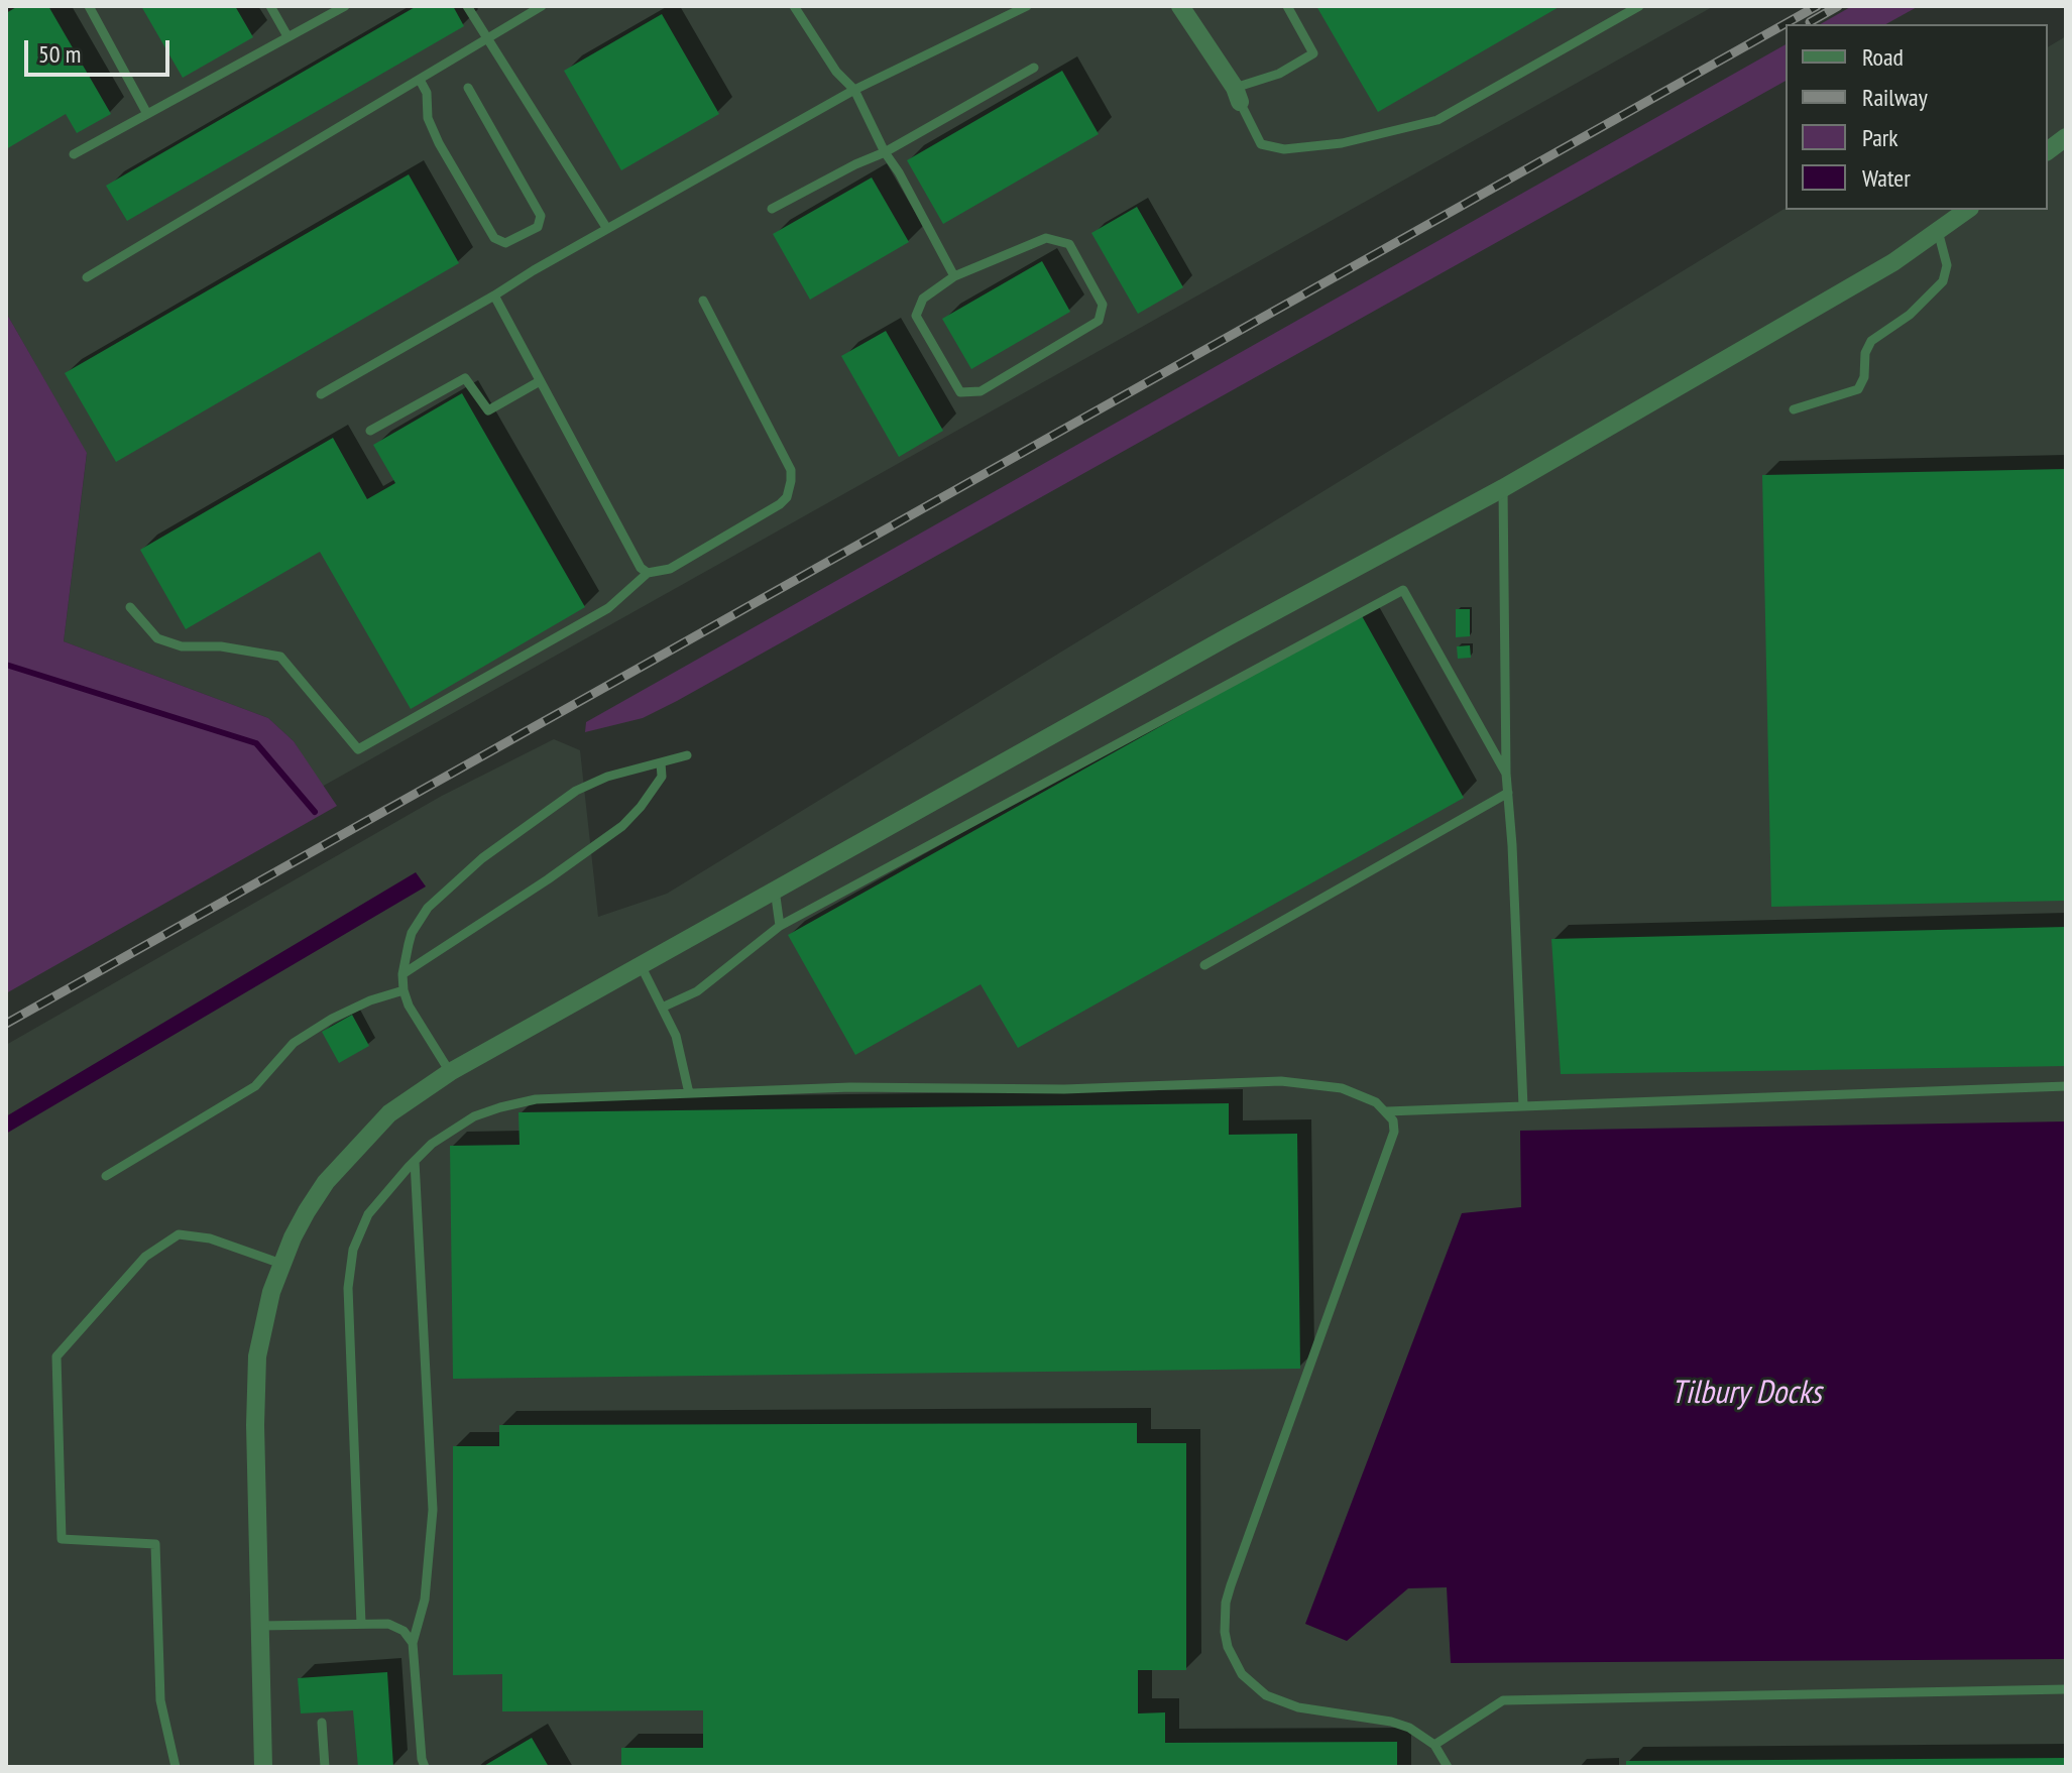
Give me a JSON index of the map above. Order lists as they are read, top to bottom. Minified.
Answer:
{"water":["Tilbury Docks"],"legend":["Road","Railway","Park","Water"],"scale_bar":"50 m"}
